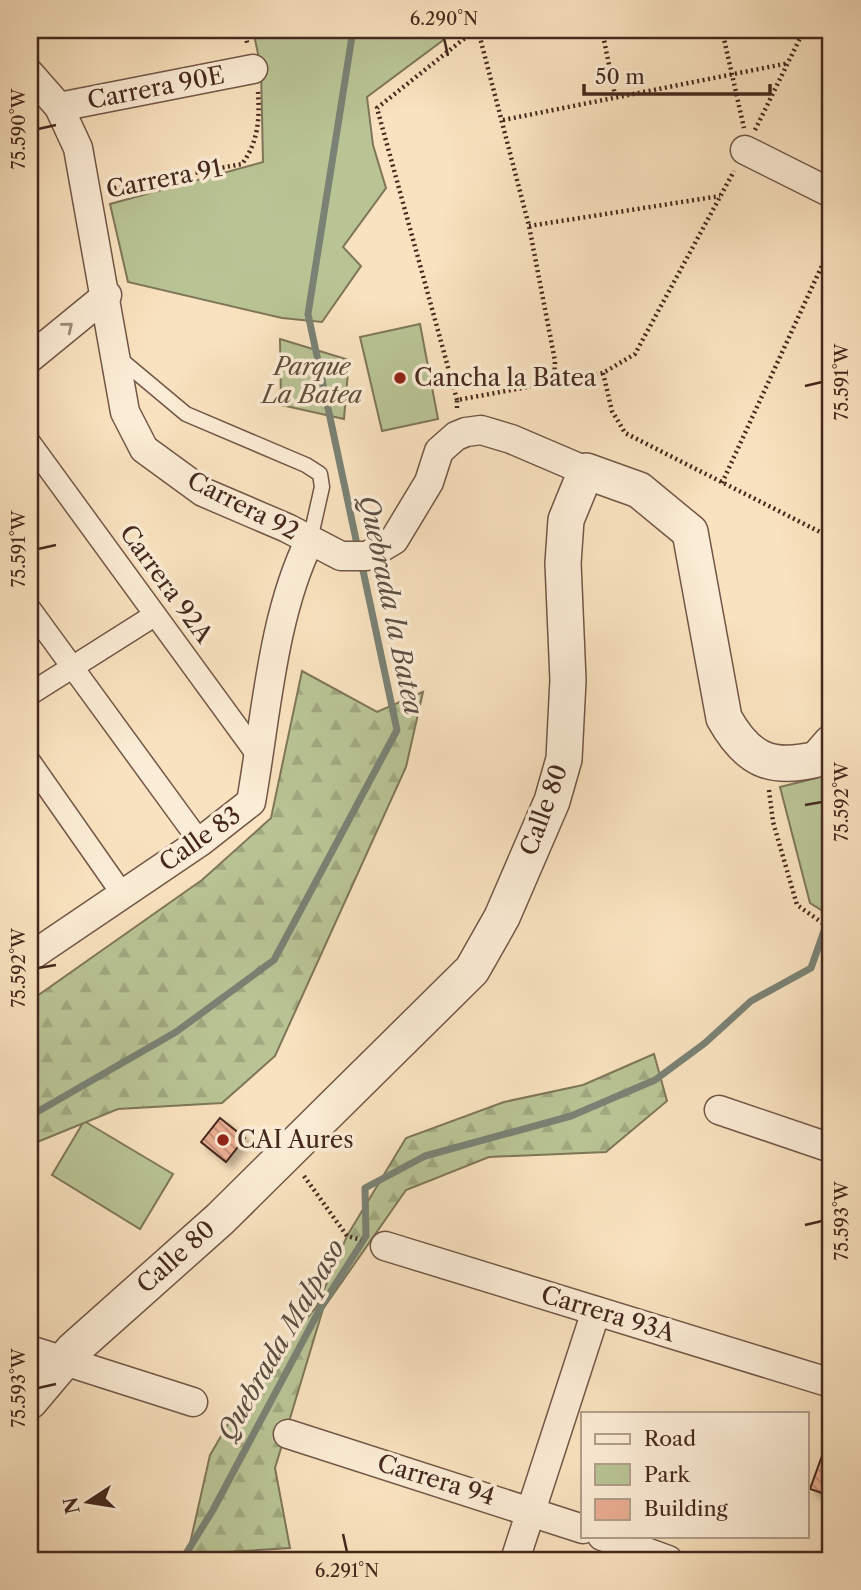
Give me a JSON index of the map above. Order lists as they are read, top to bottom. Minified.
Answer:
{"streets":{"street":["Carrera 90E","Carrera 92","Carrera 92A","Calle 80","Calle 83","Carrera 93A","Carrera 94"],"path":["Carrera 91"]},"crossings":[["Carrera 90E","Carrera 92"],["Carrera 91","Carrera 92"],["Carrera 92","Calle 83"],["Carrera 92A","Calle 83"]],"water":["Quebrada la Batea","Quebrada Malpaso"],"parks":["Parque La Batea"],"places":["Cancha la Batea","CAI Aures"],"legend":["Road","Park","Building"],"scale_bar":"50 m","north":"left","coordinates":["6.290°N","75.590°W","75.591°W","75.592°W","75.593°W","6.291°N"]}
